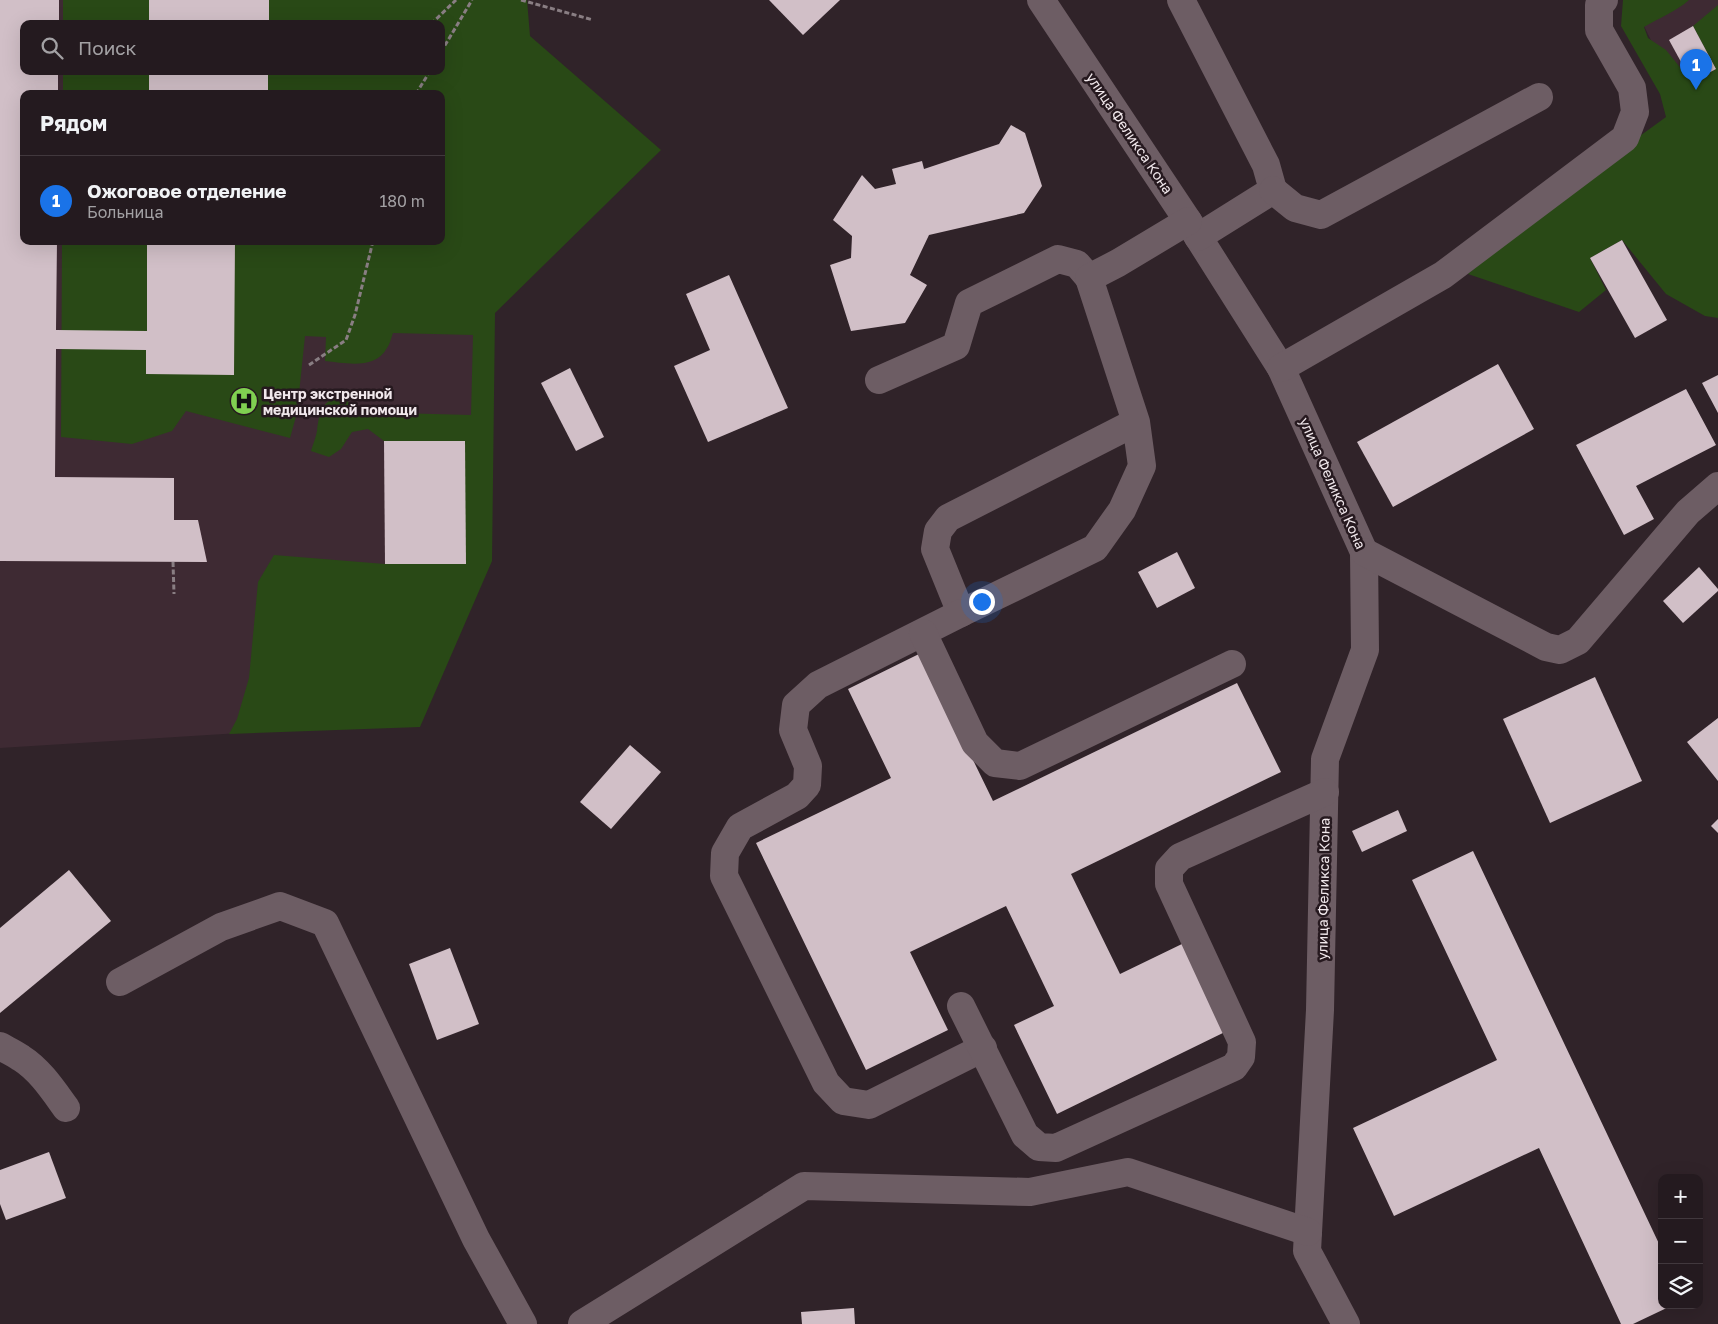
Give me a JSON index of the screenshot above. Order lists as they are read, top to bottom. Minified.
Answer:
{"streets":{"street":["улица Феликса Кона"]},"places":{"hospital":["Центр экстренной медицинской помощи"]},"page":{"search":"Поиск","pins":"1","heading":"Рядом","list":[{"mark":"1","name":"Ожоговое отделение","note":"Больница","value":"180 m"}],"map_buttons":["+","−"]}}
